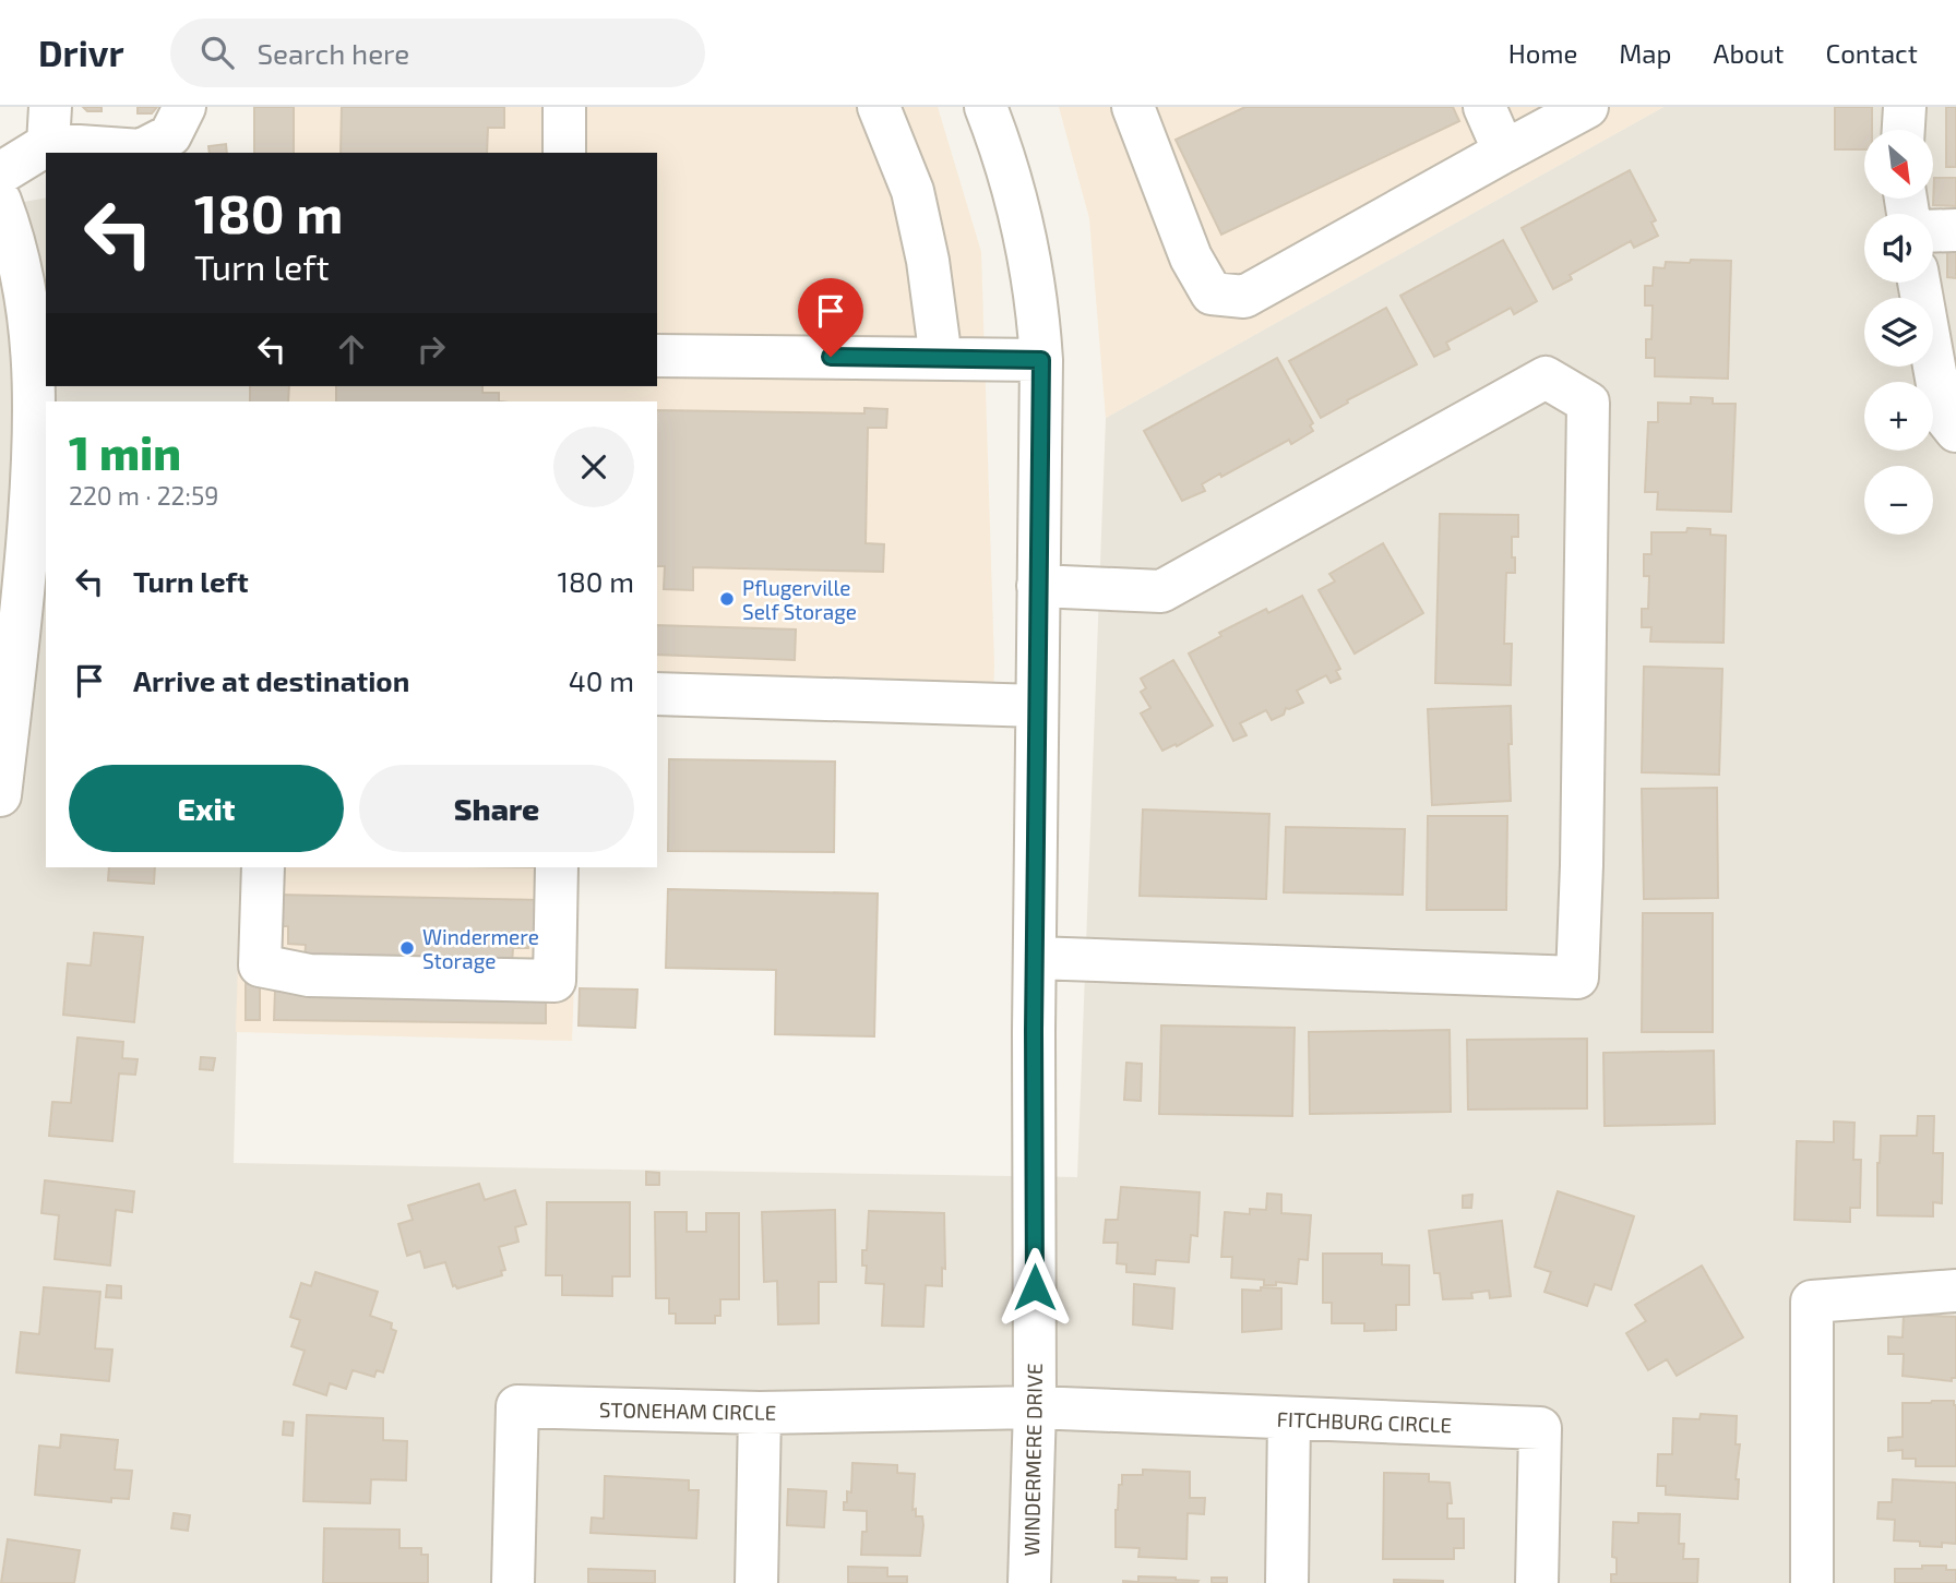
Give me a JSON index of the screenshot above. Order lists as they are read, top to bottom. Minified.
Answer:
{"streets":{"street":["STONEHAM CIRCLE","FITCHBURG CIRCLE","WINDERMERE DRIVE"]},"crossings":[["STONEHAM CIRCLE","FITCHBURG CIRCLE"],["STONEHAM CIRCLE","WINDERMERE DRIVE"],["FITCHBURG CIRCLE","WINDERMERE DRIVE"]],"places":["Pflugerville Self Storage","Windermere Storage"],"north":"bottom right","page":{"header":"Drivr","search":"Search here","nav":["Home","Map","About","Contact"],"map_buttons":["+","−"],"turn":["180 m","Turn left"],"heading":["1 min","220 m · 22:59"],"list":[{"name":"Turn left","value":"180 m"},{"name":"Arrive at destination","value":"40 m"}],"buttons":["Exit","Share"]}}
